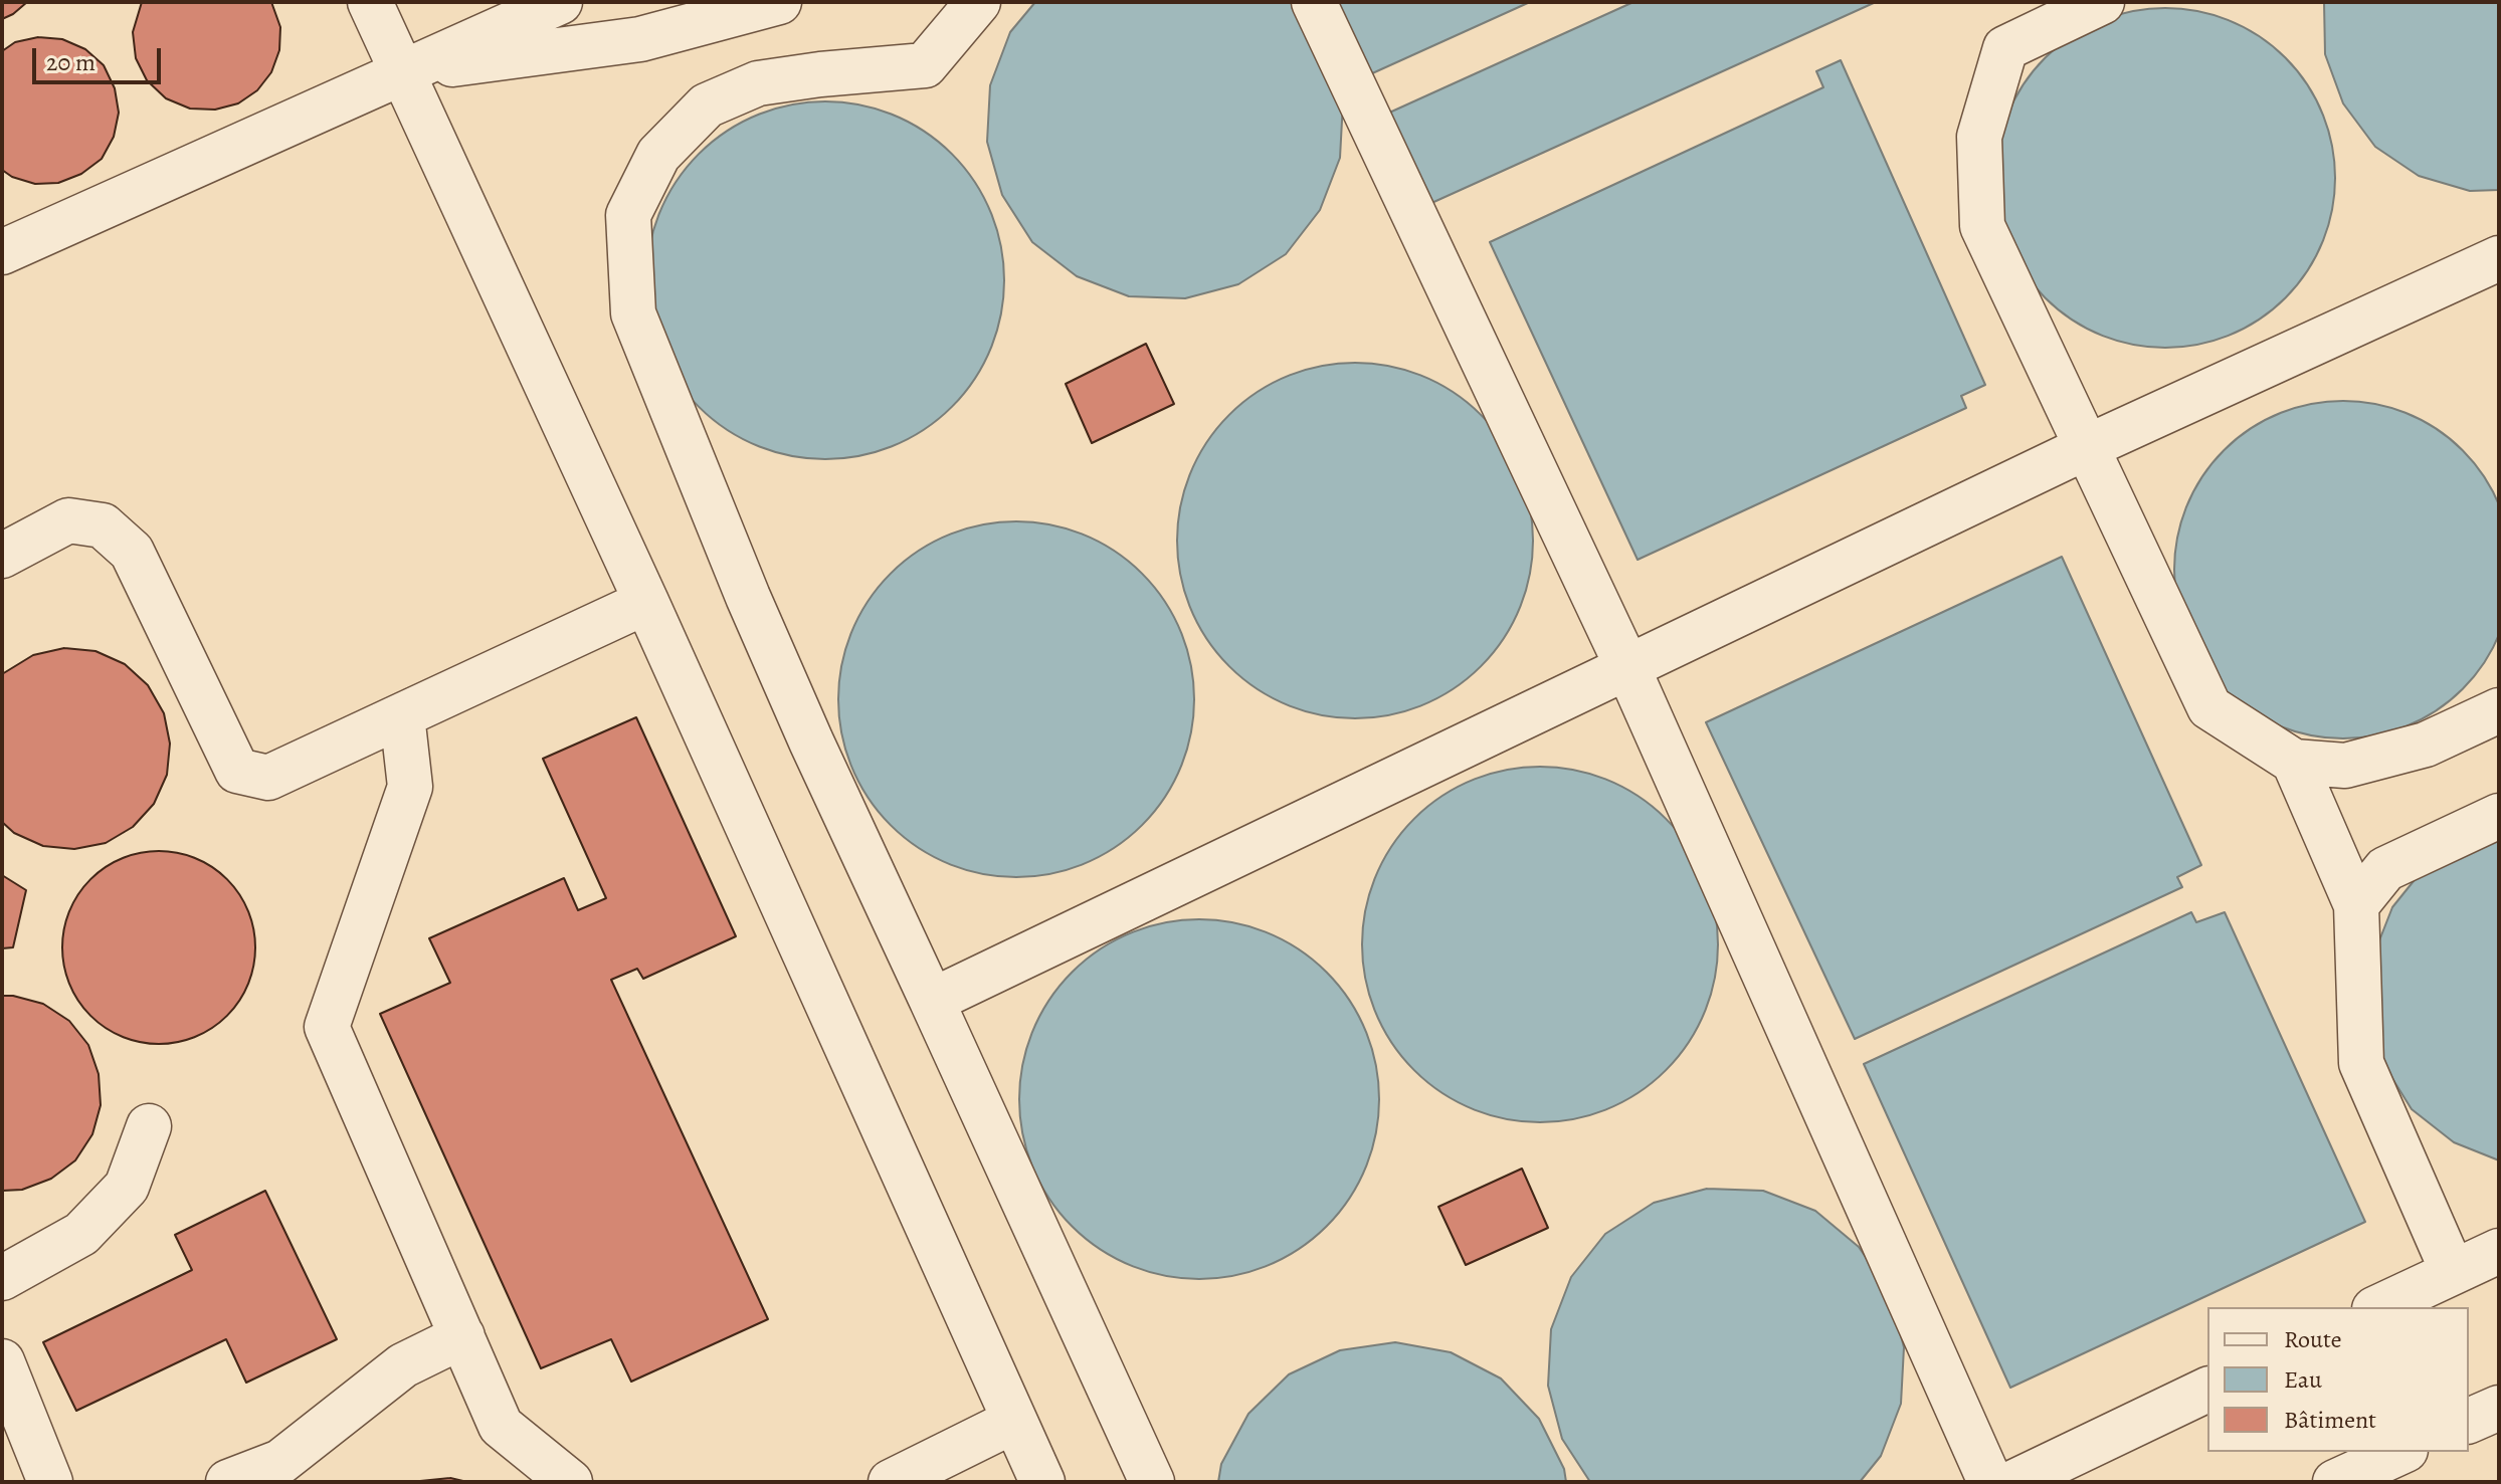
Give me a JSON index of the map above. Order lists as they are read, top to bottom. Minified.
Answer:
{"legend":["Route","Eau","Bâtiment"],"scale_bar":"20 m"}
